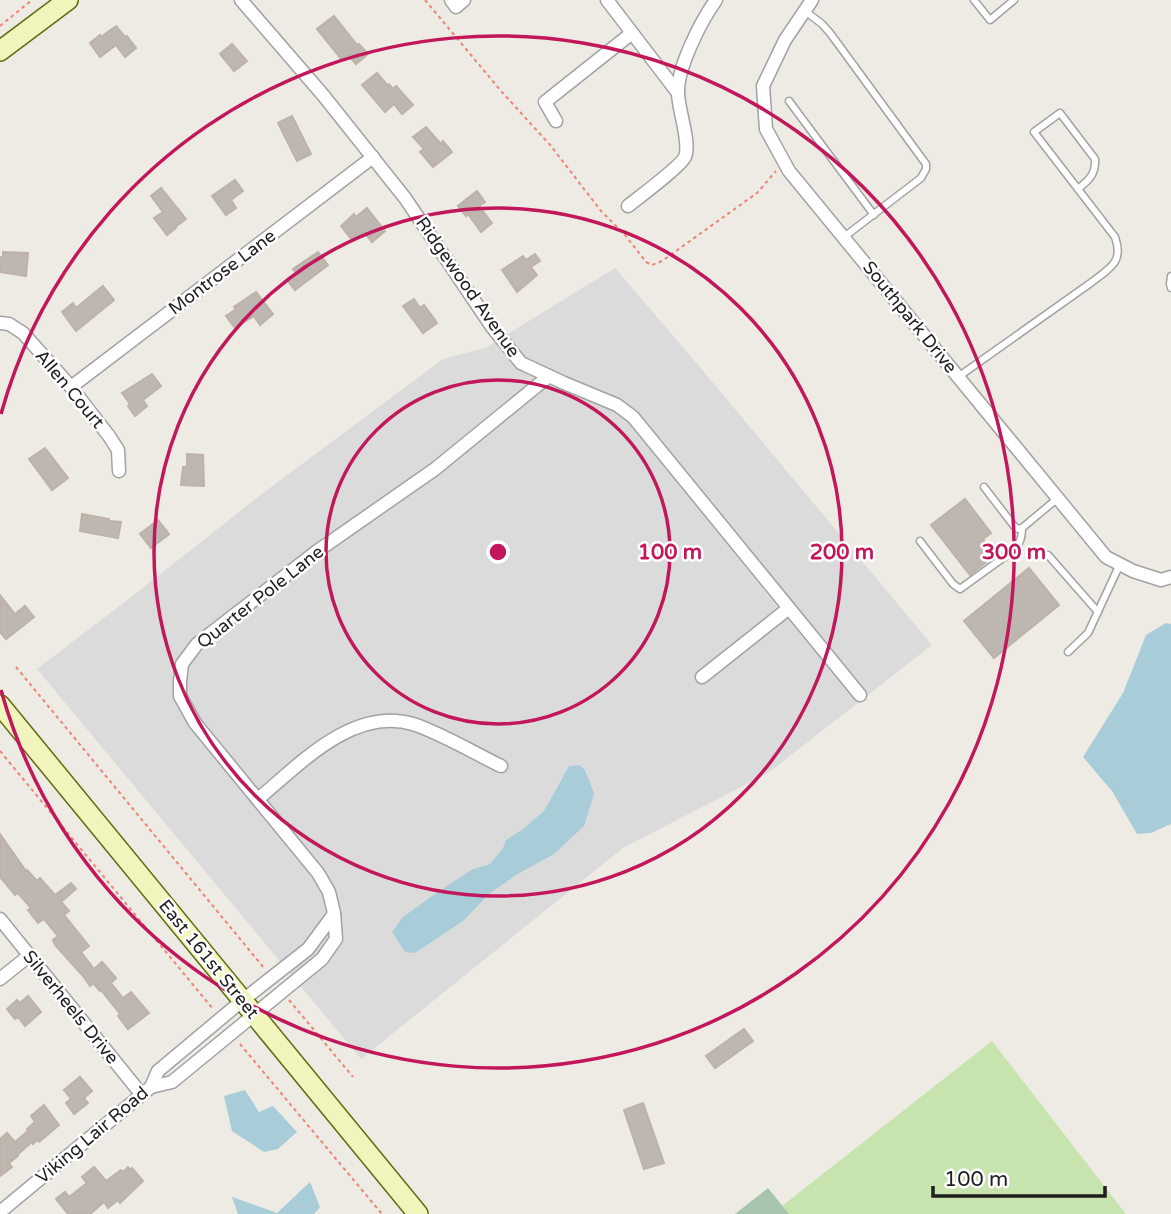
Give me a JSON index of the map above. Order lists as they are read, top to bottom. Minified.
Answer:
{"streets":{"street":["Montrose Lane","Ridgewood Avenue","Southpark Drive","Allen Court","Quarter Pole Lane","East 161st Street","Silverheels Drive","Viking Lair Road"]},"crossings":[["Montrose Lane","Ridgewood Avenue"],["Montrose Lane","Allen Court"],["Ridgewood Avenue","Quarter Pole Lane"],["Quarter Pole Lane","East 161st Street"],["Quarter Pole Lane","Viking Lair Road"],["East 161st Street","Viking Lair Road"],["Silverheels Drive","Viking Lair Road"]],"scale_bar":"100 m","rings":["100 m","200 m","300 m"]}
